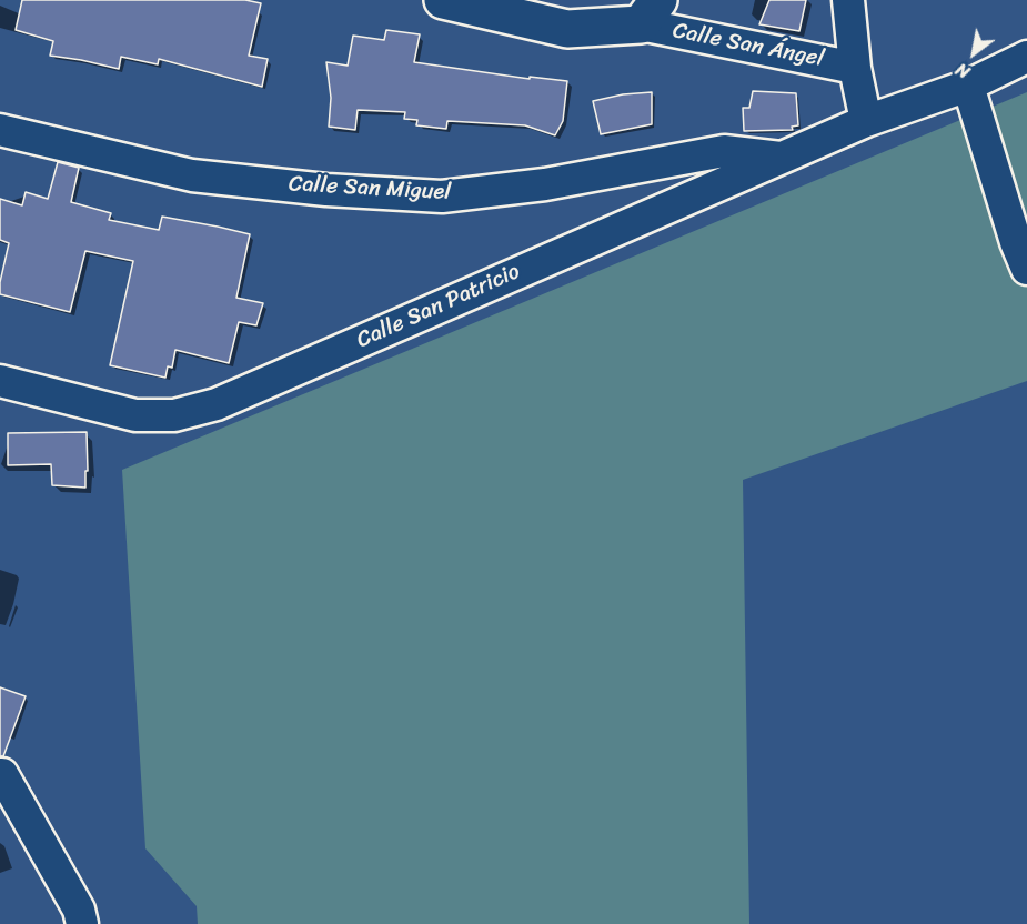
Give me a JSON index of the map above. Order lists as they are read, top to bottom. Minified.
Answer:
{"streets":{"street":["Calle San Ángel","Calle San Miguel","Calle San Patricio"]},"crossings":[["Calle San Miguel","Calle San Patricio"]],"north":"bottom left"}
